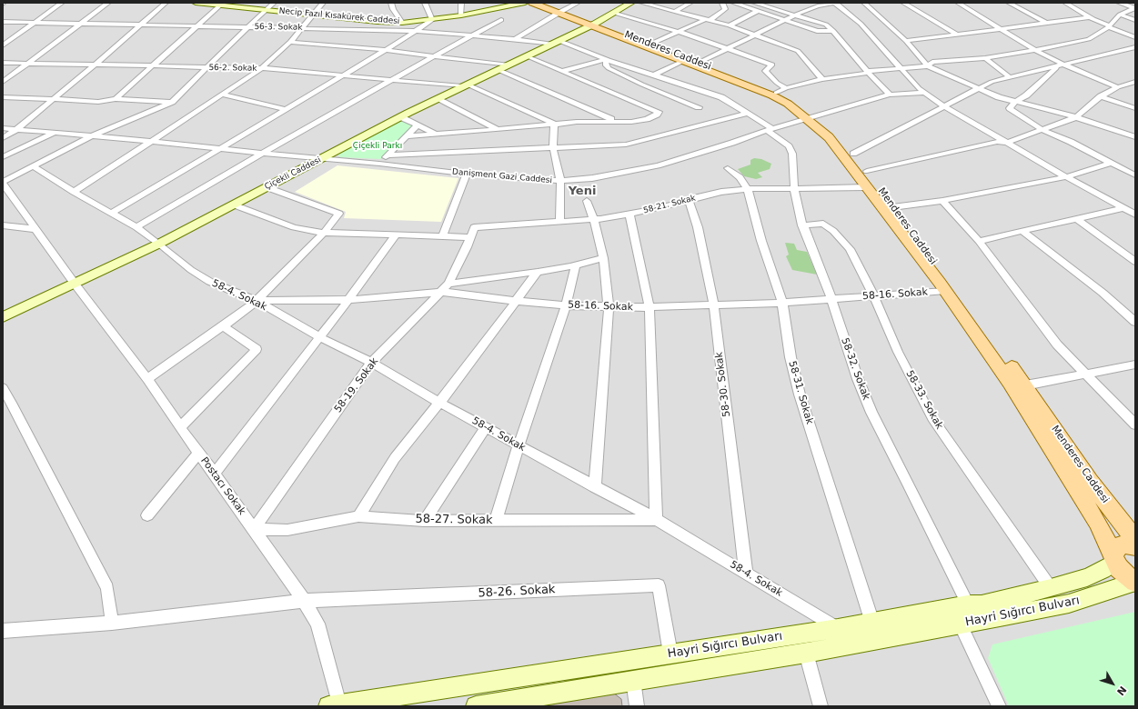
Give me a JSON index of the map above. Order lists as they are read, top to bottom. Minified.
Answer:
{"streets":{"main road":["Menderes Caddesi"],"street":["Necip Fazıl Kısakürek Caddesi","56-3. Sokak","56-2. Sokak","Çiçekli Caddesi","Danişment Gazi Caddesi","58-21. Sokak","58-16. Sokak","58-4. Sokak","58-32. Sokak","58-30. Sokak","58-19. Sokak","58-31. Sokak","58-33. Sokak","Postacı Sokak","58-27. Sokak","58-26. Sokak","Hayri Sığırcı Bulvarı"]},"crossings":[["56-3. Sokak","Çiçekli Caddesi"],["56-3. Sokak","58-32. Sokak"],["Menderes Caddesi","Çiçekli Caddesi"],["Menderes Caddesi","Danişment Gazi Caddesi"],["Menderes Caddesi","58-21. Sokak"],["Menderes Caddesi","58-16. Sokak"],["Menderes Caddesi","Hayri Sığırcı Bulvarı"],["56-2. Sokak","Çiçekli Caddesi"],["Çiçekli Caddesi","Danişment Gazi Caddesi"],["Çiçekli Caddesi","58-4. Sokak"],["Çiçekli Caddesi","Postacı Sokak"],["Danişment Gazi Caddesi","58-32. Sokak"],["58-21. Sokak","58-32. Sokak"],["58-21. Sokak","58-30. Sokak"],["58-21. Sokak","58-19. Sokak"],["58-21. Sokak","58-31. Sokak"],["58-16. Sokak","58-4. Sokak"],["58-16. Sokak","58-32. Sokak"],["58-16. Sokak","58-30. Sokak"],["58-16. Sokak","58-19. Sokak"],["58-16. Sokak","58-31. Sokak"],["58-16. Sokak","58-33. Sokak"],["58-4. Sokak","58-30. Sokak"],["58-4. Sokak","58-19. Sokak"],["58-4. Sokak","58-27. Sokak"],["58-4. Sokak","Hayri Sığırcı Bulvarı"],["58-32. Sokak","58-33. Sokak"],["58-32. Sokak","Hayri Sığırcı Bulvarı"],["58-19. Sokak","Postacı Sokak"],["58-19. Sokak","58-27. Sokak"],["58-31. Sokak","Hayri Sığırcı Bulvarı"],["58-33. Sokak","Hayri Sığırcı Bulvarı"],["Postacı Sokak","58-27. Sokak"],["Postacı Sokak","58-26. Sokak"],["Postacı Sokak","Hayri Sığırcı Bulvarı"],["58-26. Sokak","Hayri Sığırcı Bulvarı"]],"districts":["Yeni"],"parks":["Çiçekli Parkı"],"north":"bottom right"}
